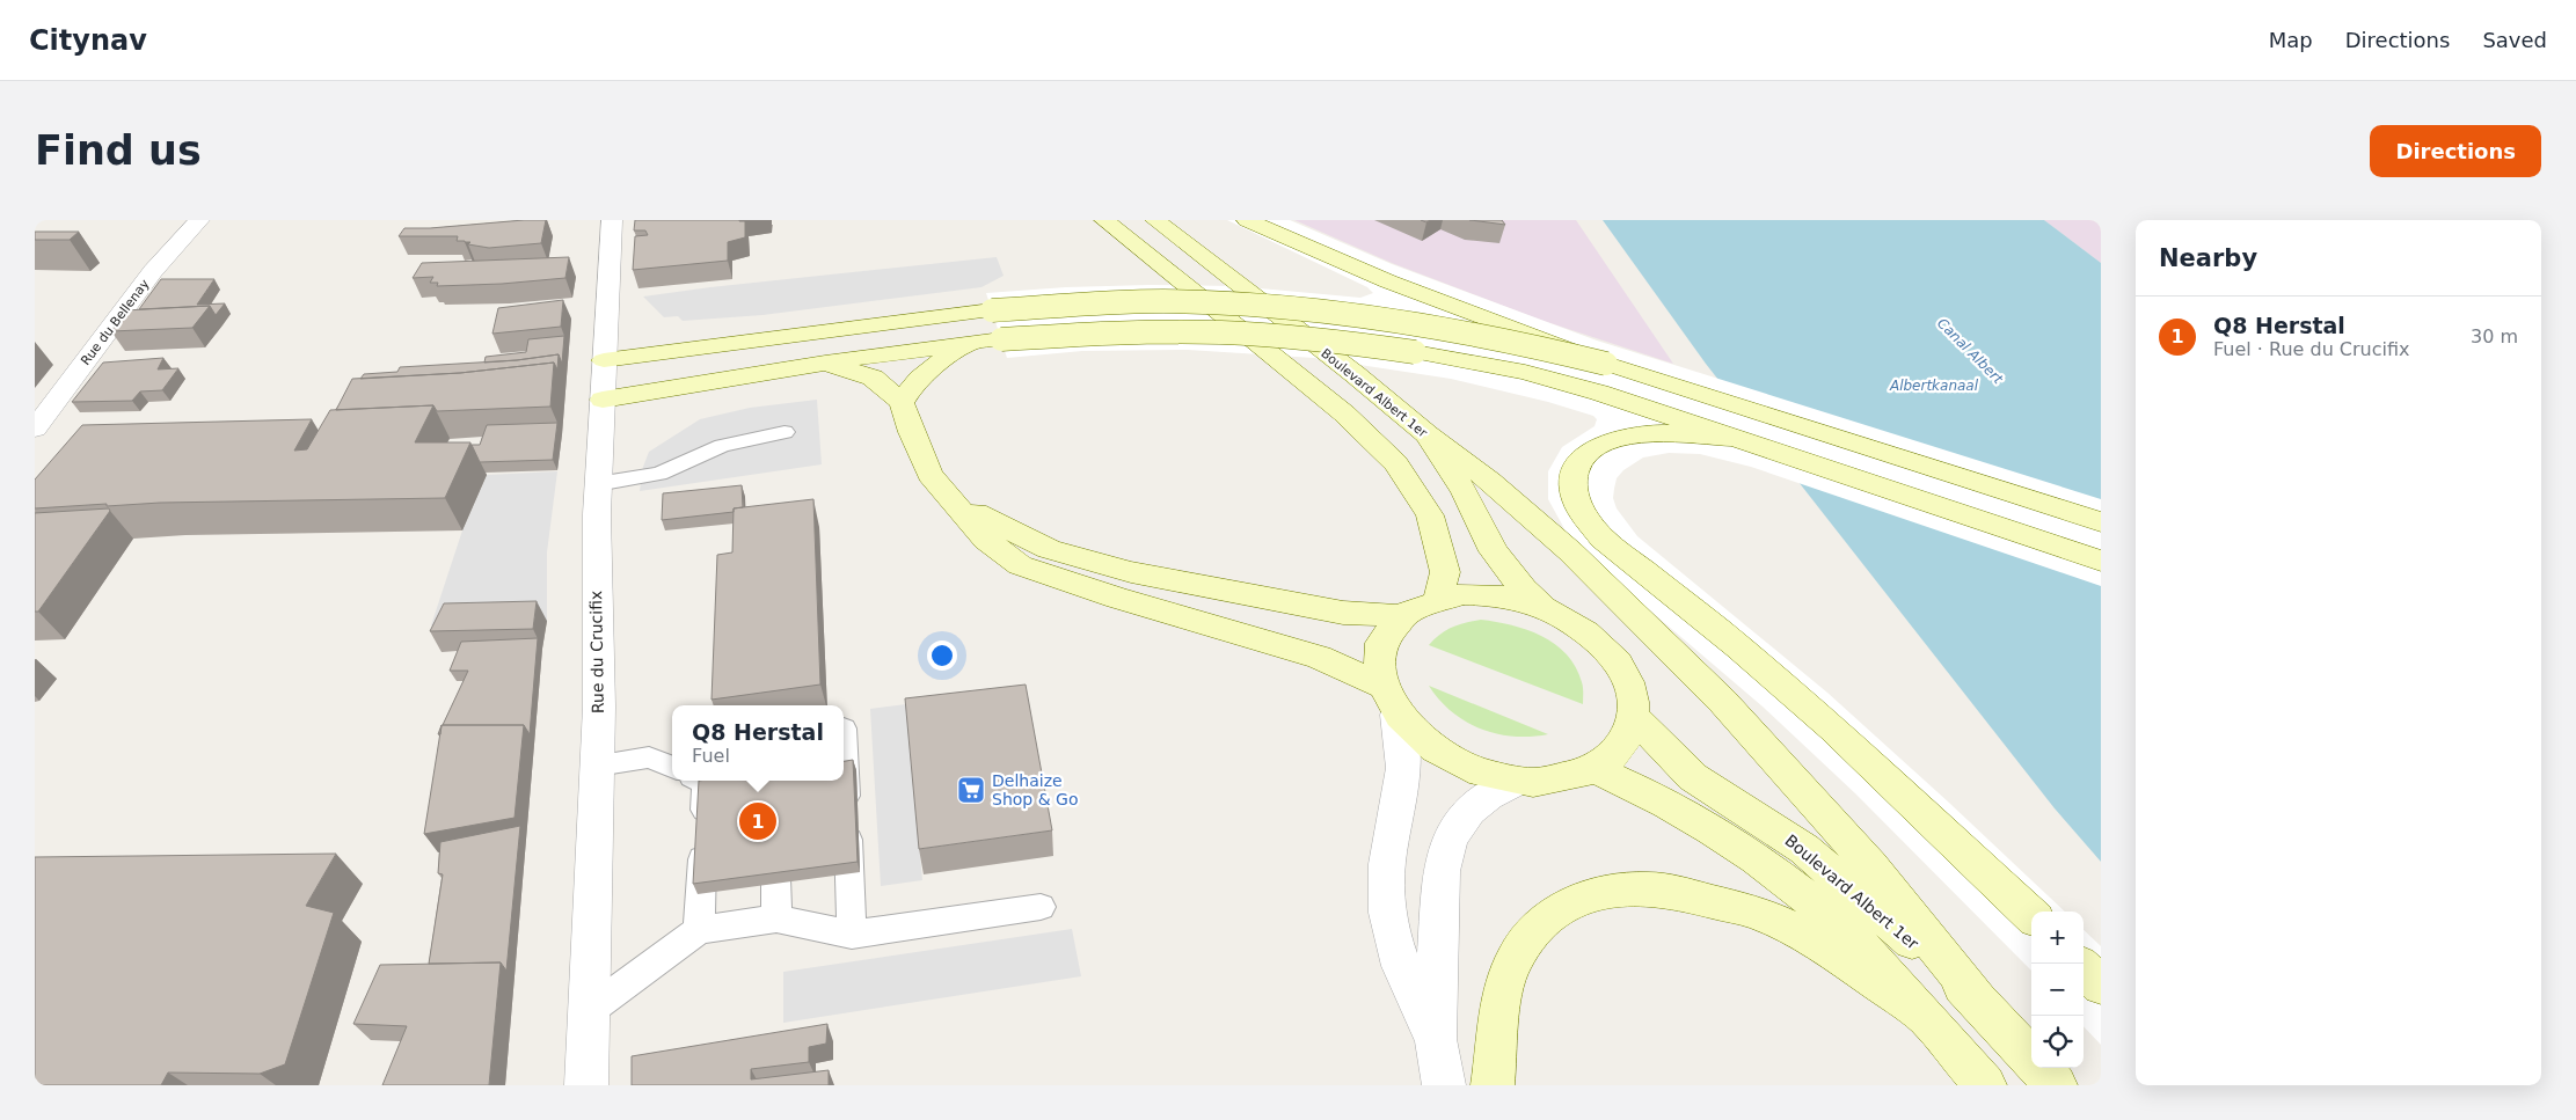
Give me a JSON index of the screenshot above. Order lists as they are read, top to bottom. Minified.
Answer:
{"streets":{"main road":["Boulevard Albert 1er"],"street":["Rue du Bellenay","Rue du Crucifix"]},"water":["Canal Albert","Albertkanaal"],"places":{"supermarket":["Delhaize Shop & Go"]},"page":{"header":"Citynav","nav":["Map","Directions","Saved"],"buttons":"Directions","title":"Find us","heading":"Nearby","list":[{"mark":"1","name":"Q8 Herstal","note":"Fuel · Rue du Crucifix","value":"30 m"}],"popup":["Q8 Herstal","Fuel"],"pins":"1","map_buttons":["+","−"]}}
